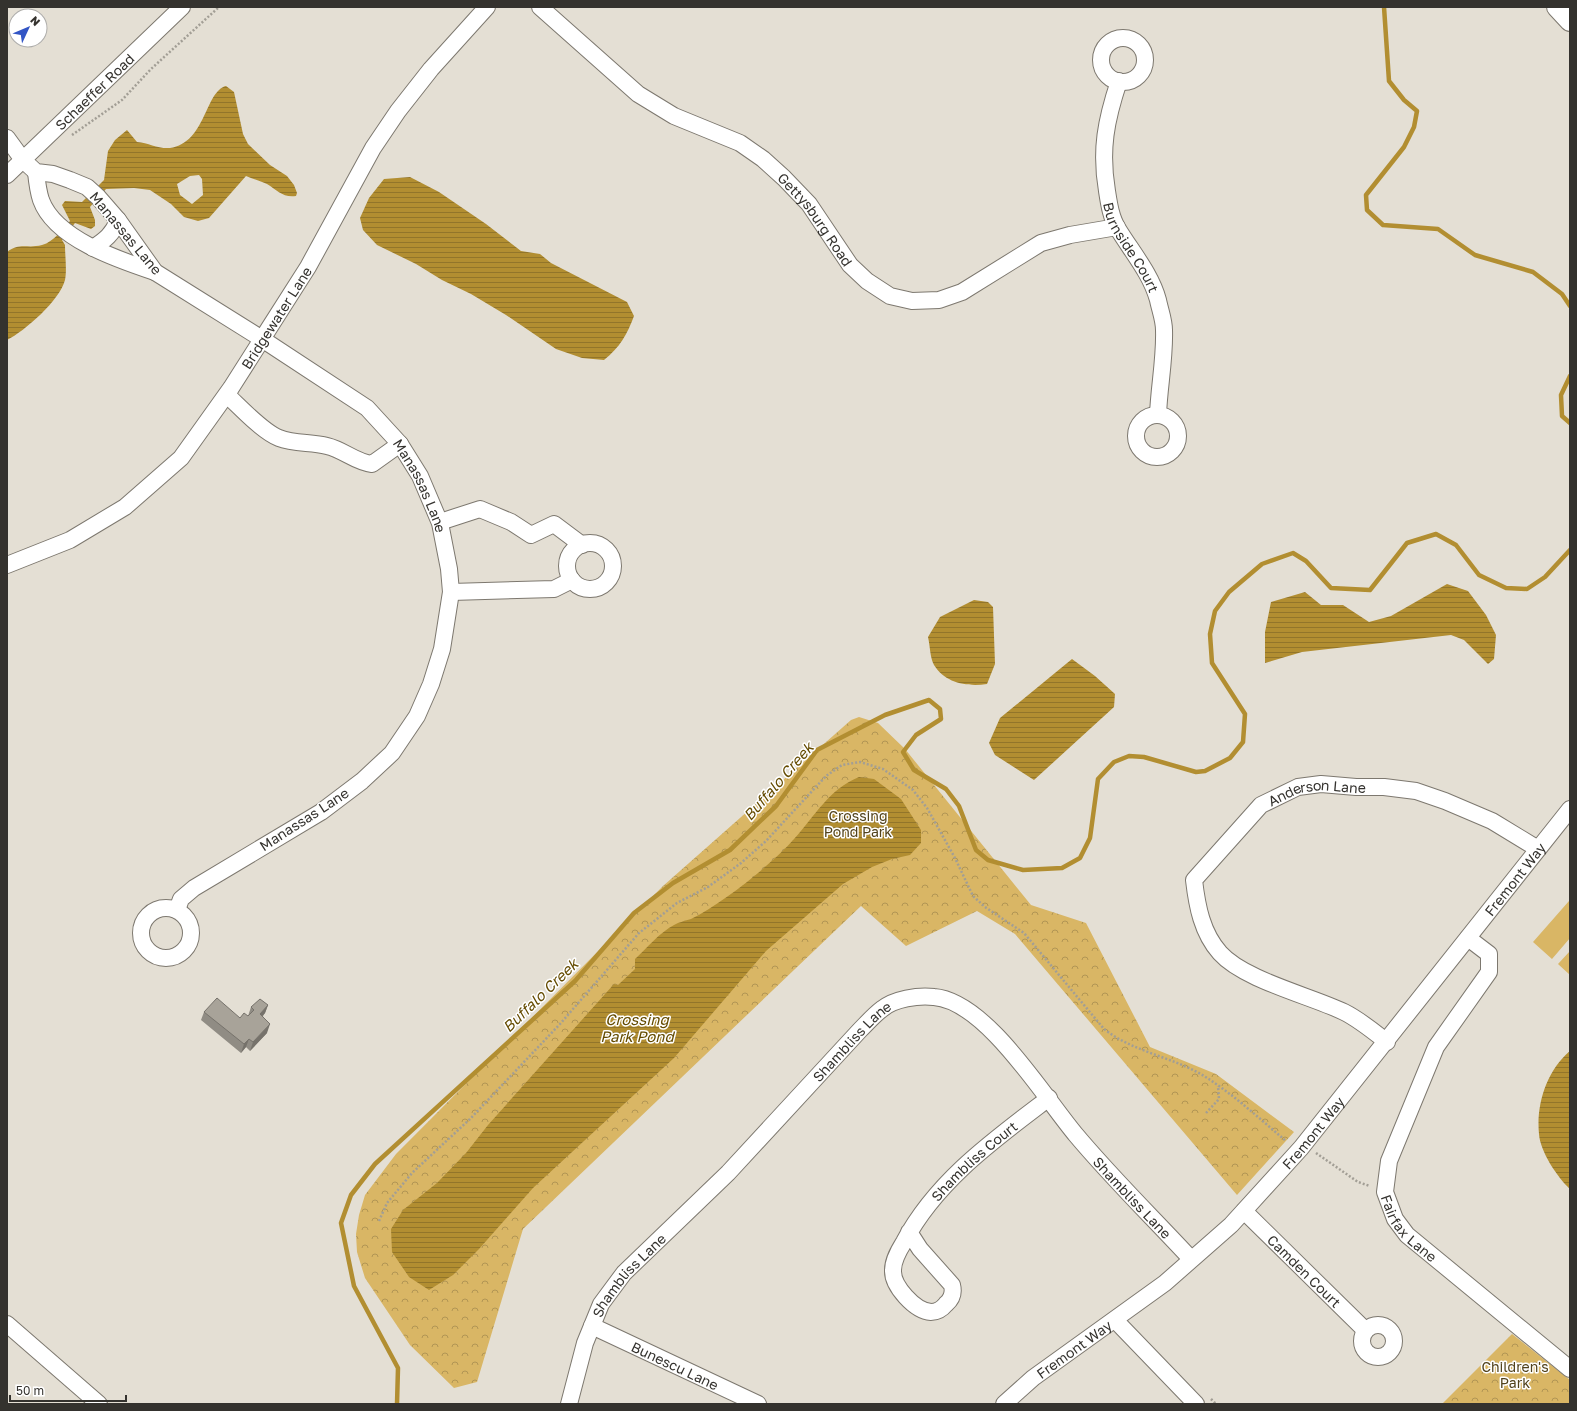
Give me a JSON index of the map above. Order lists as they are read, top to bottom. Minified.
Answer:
{"streets":{"street":["Schaeffer Road","Gettysburg Road","Manassas Lane","Burnside Court","Bridgewater Lane","Anderson Lane","Fremont Way","Shambliss Lane","Shambliss Court","Fairfax Lane","Camden Court","Bunescu Lane"]},"crossings":[["Gettysburg Road","Burnside Court"],["Manassas Lane","Bridgewater Lane"],["Anderson Lane","Fremont Way"],["Fremont Way","Shambliss Lane"],["Fremont Way","Fairfax Lane"],["Fremont Way","Camden Court"],["Shambliss Lane","Shambliss Court"],["Shambliss Lane","Bunescu Lane"]],"water":["Buffalo Creek","Crossing Park Pond"],"parks":["Crossing Pond Park","Children's Park"],"scale_bar":"50 m","north":"top right"}
